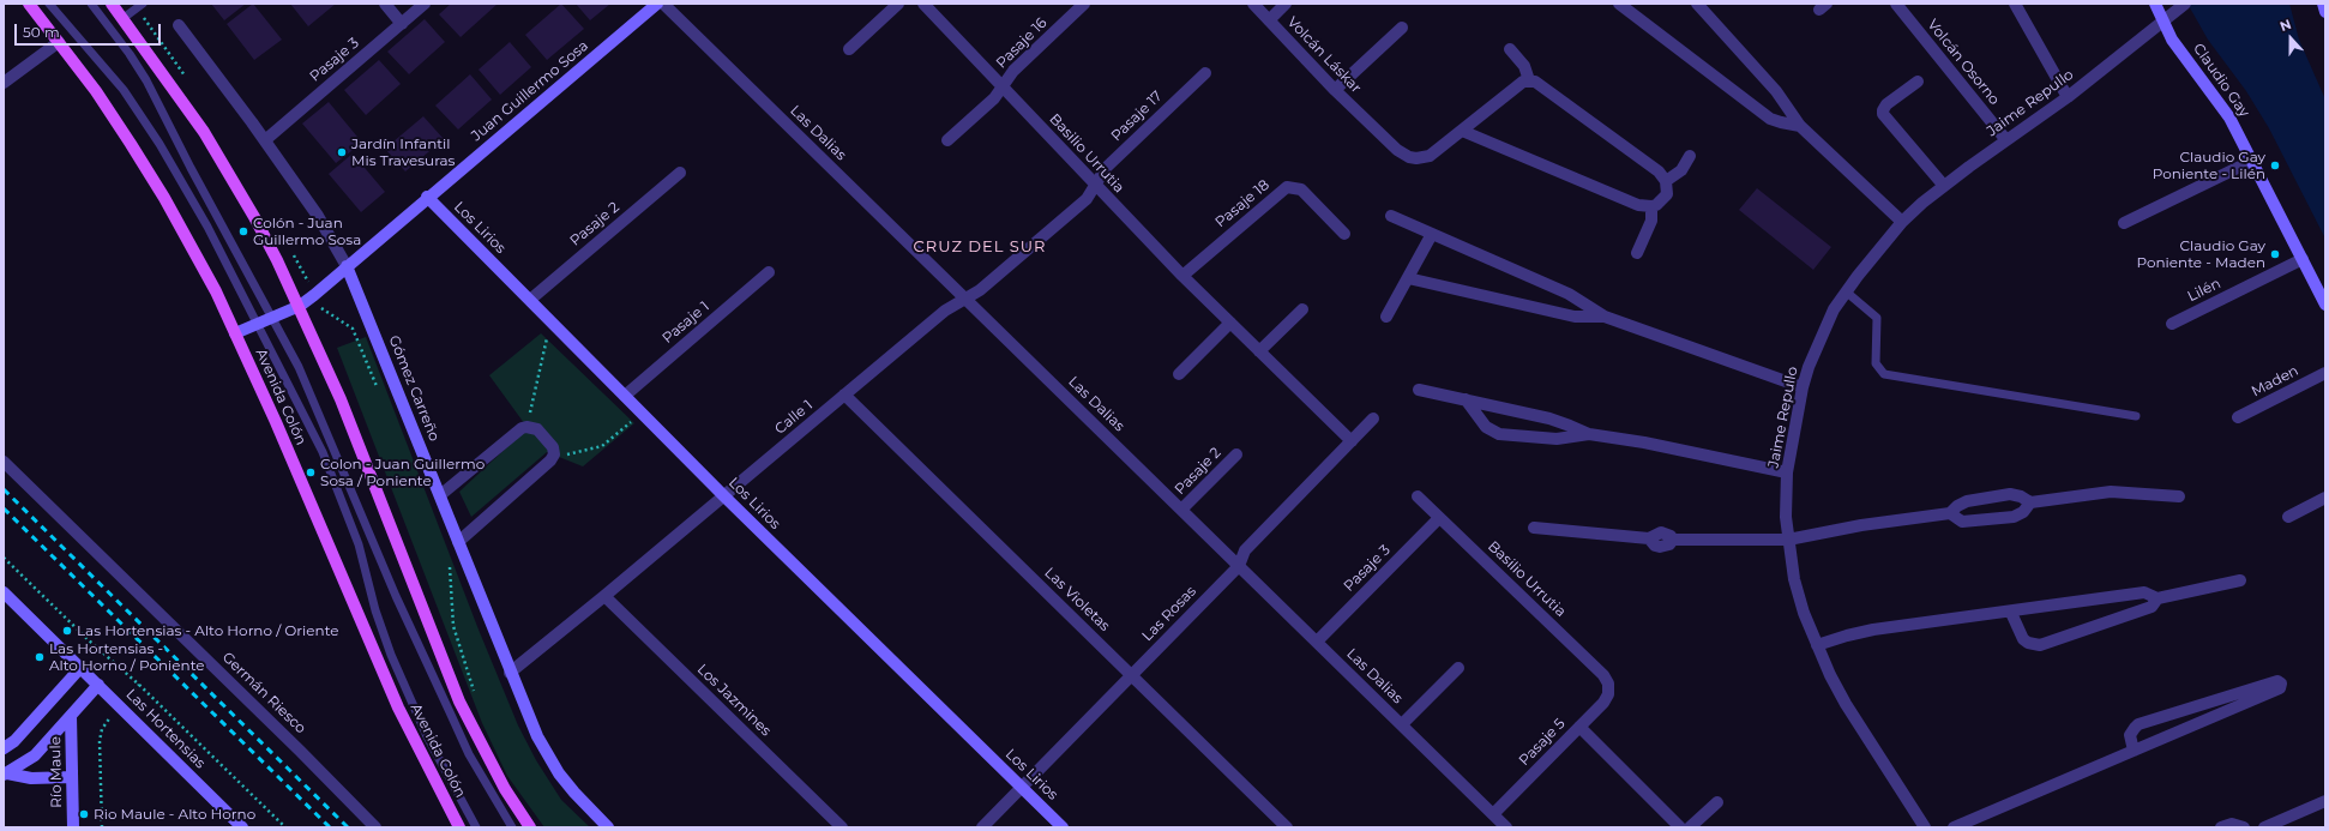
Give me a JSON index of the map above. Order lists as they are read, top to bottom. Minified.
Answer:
{"streets":{"main road":["Avenida Colón"],"street":["Pasaje 16","Volcán Láskar","Pasaje 3","Volcán Osorno","Claudio Gay","Juan Guillermo Sosa","Jaime Repullo","Pasaje 17","Las Dalias","Basilio Urrutia","Pasaje 18","Pasaje 2","Los Lirios","Lilén","Pasaje 1","Maden","Gómez Carreño","Calle 1","Las Violetas","Las Rosas","Germán Riesco","Los Jazmines","Las Hortensias","Pasaje 5","Río Maule"]},"crossings":[["Pasaje 16","Basilio Urrutia"],["Pasaje 3","Las Dalias"],["Pasaje 3","Basilio Urrutia"],["Pasaje 3","Gómez Carreño"],["Volcán Osorno","Jaime Repullo"],["Claudio Gay","Jaime Repullo"],["Claudio Gay","Lilén"],["Juan Guillermo Sosa","Los Lirios"],["Juan Guillermo Sosa","Gómez Carreño"],["Juan Guillermo Sosa","Avenida Colón"],["Pasaje 17","Basilio Urrutia"],["Pasaje 17","Calle 1"],["Las Dalias","Pasaje 2"],["Las Dalias","Calle 1"],["Las Dalias","Las Rosas"],["Las Dalias","Pasaje 5"],["Basilio Urrutia","Pasaje 18"],["Basilio Urrutia","Calle 1"],["Basilio Urrutia","Las Rosas"],["Basilio Urrutia","Pasaje 5"],["Pasaje 2","Los Lirios"],["Los Lirios","Pasaje 1"],["Los Lirios","Calle 1"],["Los Lirios","Las Rosas"],["Gómez Carreño","Calle 1"],["Calle 1","Las Violetas"],["Calle 1","Los Jazmines"],["Las Violetas","Las Rosas"]],"districts":["CRUZ DEL SUR"],"places":["Jardín Infantil Mis Travesuras","Claudio Gay Poniente - Lilén","Colón - Juan Guillermo Sosa","Claudio Gay Poniente - Maden","Colon - Juan Guillermo Sosa / Poniente","Las Hortensias - Alto Horno / Oriente","Las Hortensias - Alto Horno / Poniente","Rio Maule - Alto Horno"],"scale_bar":"50 m","north":"top"}
